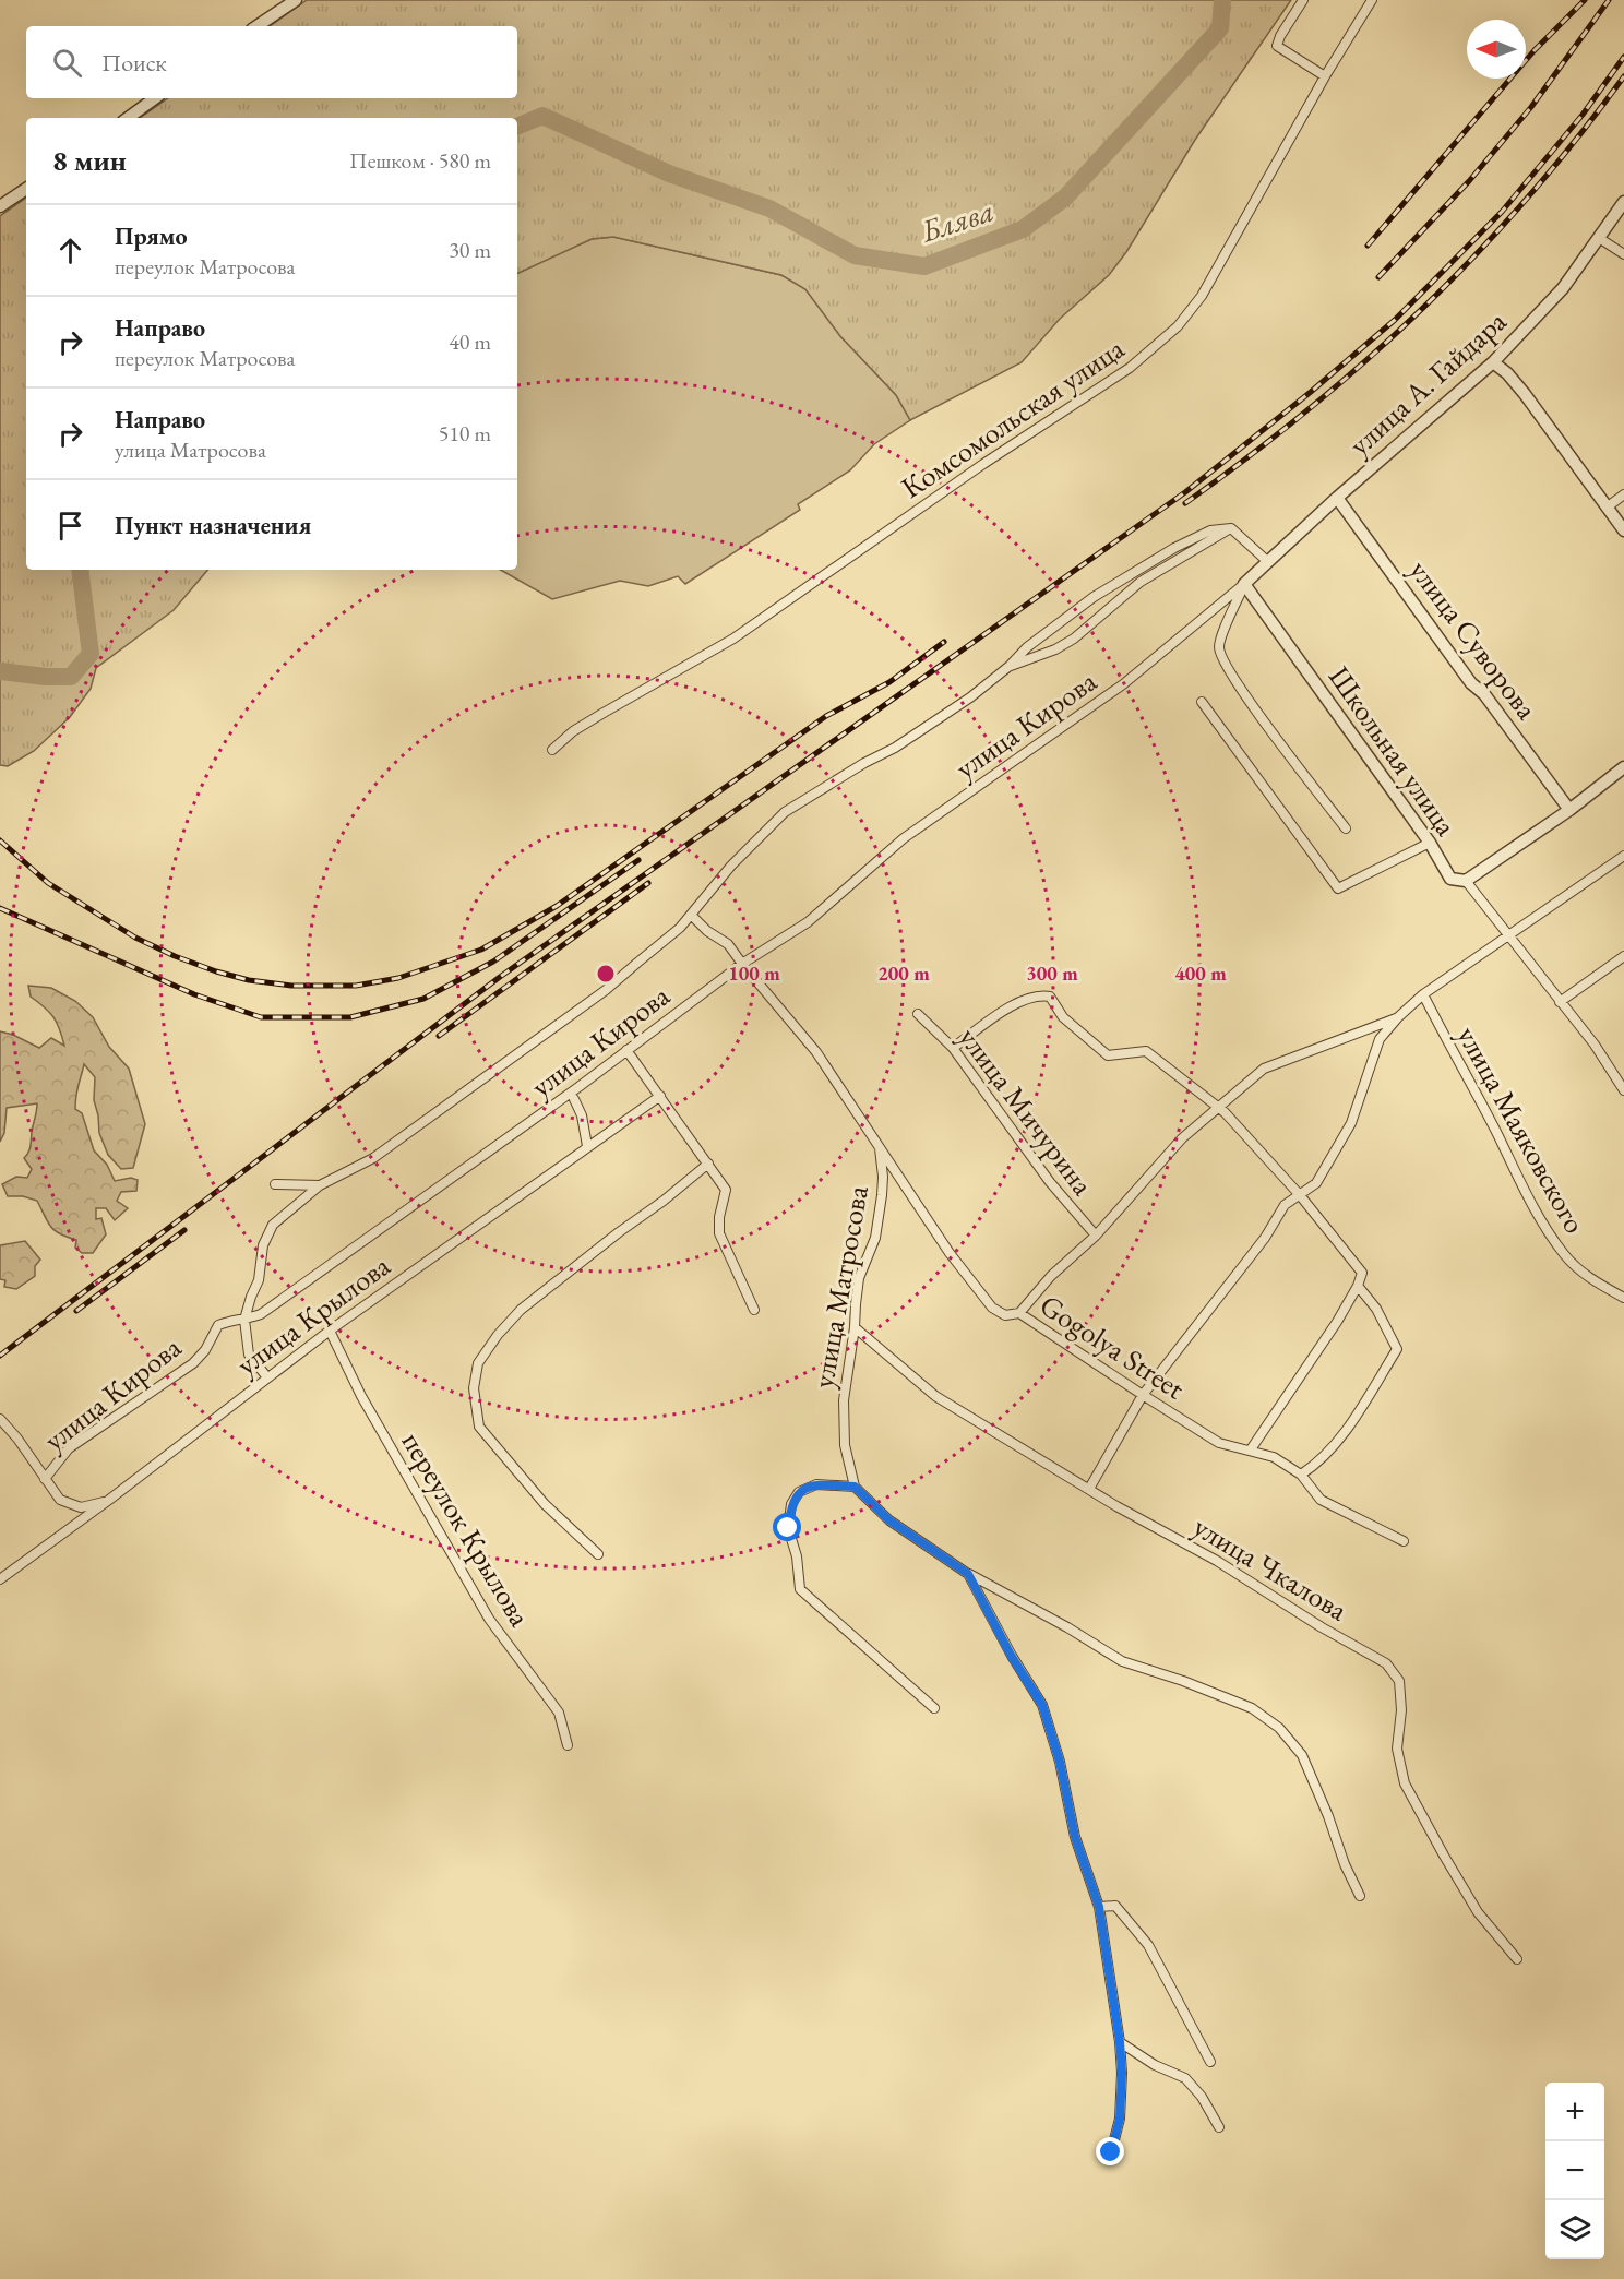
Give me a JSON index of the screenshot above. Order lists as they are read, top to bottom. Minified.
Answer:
{"streets":{"street":["улица А. Гайдара","Комсомольская улица","улица Суворова","улица Кирова","Школьная улица","улица Мичурина","улица Маяковского","улица Матросова","улица Крылова","Gogolya Street","переулок Крылова","улица Чкалова"]},"crossings":[["улица А. Гайдара","улица Суворова"],["улица А. Гайдара","улица Кирова"],["улица А. Гайдара","Школьная улица"],["улица Кирова","Школьная улица"],["улица Кирова","Gogolya Street"],["улица Мичурина","Gogolya Street"],["улица Матросова","Gogolya Street"],["улица Матросова","улица Чкалова"],["улица Крылова","переулок Крылова"]],"water":["Блява"],"north":"left","page":{"search":"Поиск","heading":["8 мин","Пешком · 580 m"],"list":[["Прямо","переулок Матросова","30 m"],["Направо","переулок Матросова","40 m"],["Направо","улица Матросова","510 m"],"Пункт назначения"],"map_buttons":["+","−"]},"rings":["100 m","200 m","300 m","400 m"]}
